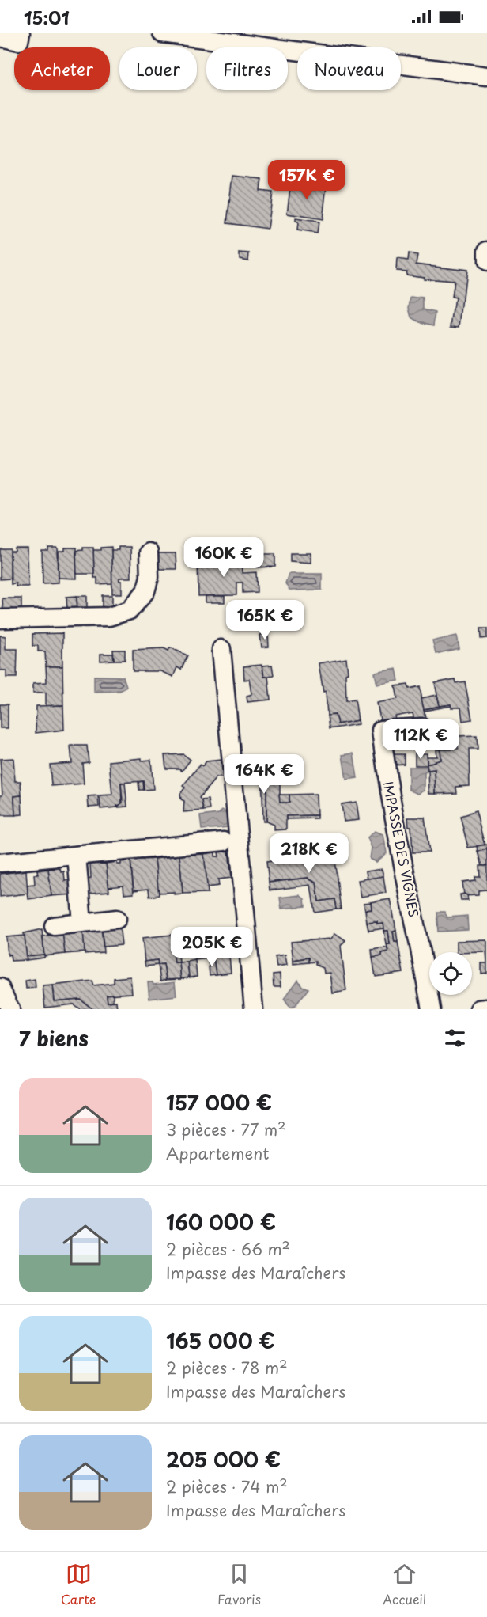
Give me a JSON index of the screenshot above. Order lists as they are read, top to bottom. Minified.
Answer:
{"streets":{"street":["IMPASSE DES VIGNES"]},"page":{"status":"15:01","chip":["Acheter","Louer","Filtres","Nouveau"],"price":["157K €","160K €","165K €","112K €","164K €","218K €","205K €"],"heading":"7 biens","list":[{"name":"157 000 €","note":"3 pièces · 77 m² · Appartement"},{"name":"160 000 €","note":"2 pièces · 66 m² · Impasse des Maraîchers"},{"name":"165 000 €","note":"2 pièces · 78 m² · Impasse des Maraîchers"},{"name":"205 000 €","note":"2 pièces · 74 m² · Impasse des Maraîchers"}],"tabs":["Carte","Favoris","Accueil"]}}
